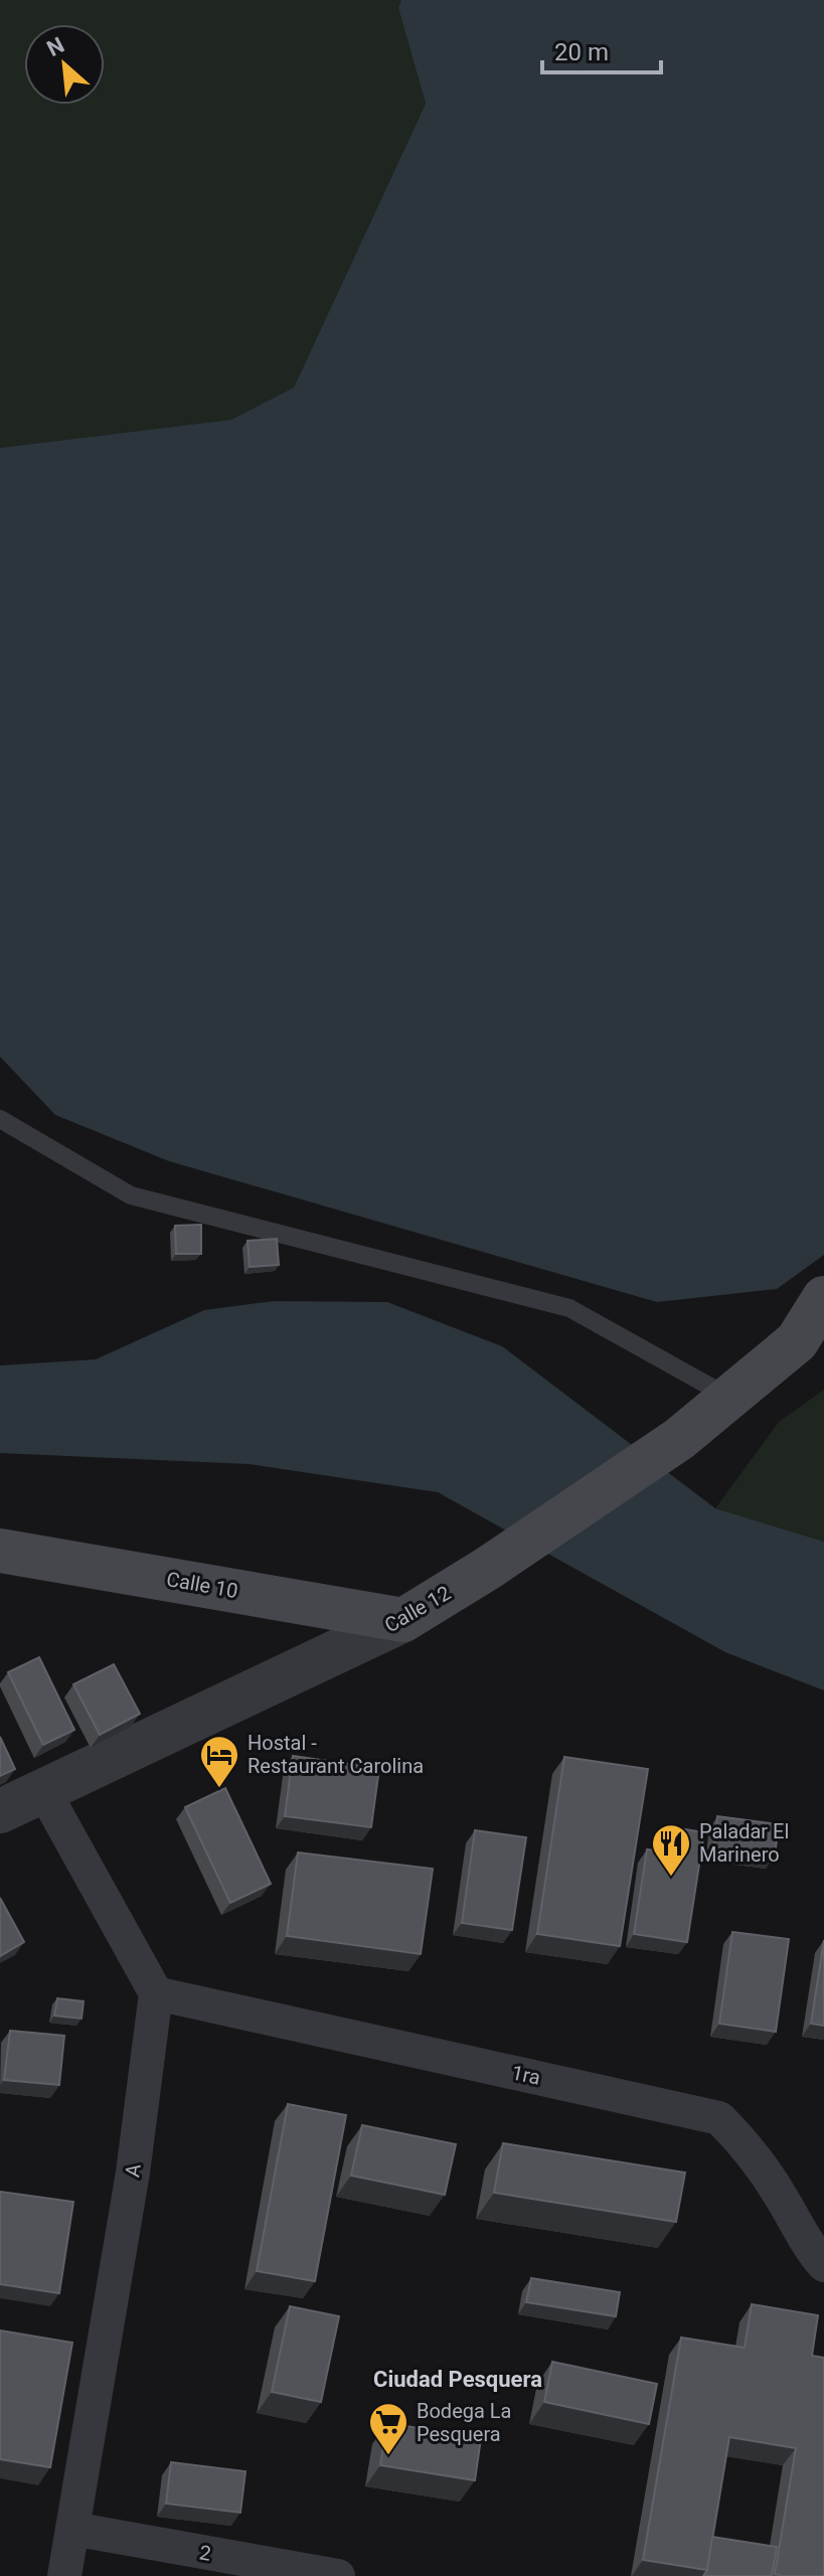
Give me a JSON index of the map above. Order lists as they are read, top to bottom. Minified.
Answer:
{"streets":{"main road":["Calle 10","Calle 12"],"street":["1ra","A","2"]},"crossings":[["Calle 10","Calle 12"],["1ra","A"],["A","2"]],"districts":["Ciudad Pesquera"],"places":{"hotel":["Hostal - Restaurant Carolina"],"restaurant":["Paladar El Marinero"],"supermarket":["Bodega La Pesquera"]},"scale_bar":"20 m","north":"top left"}
